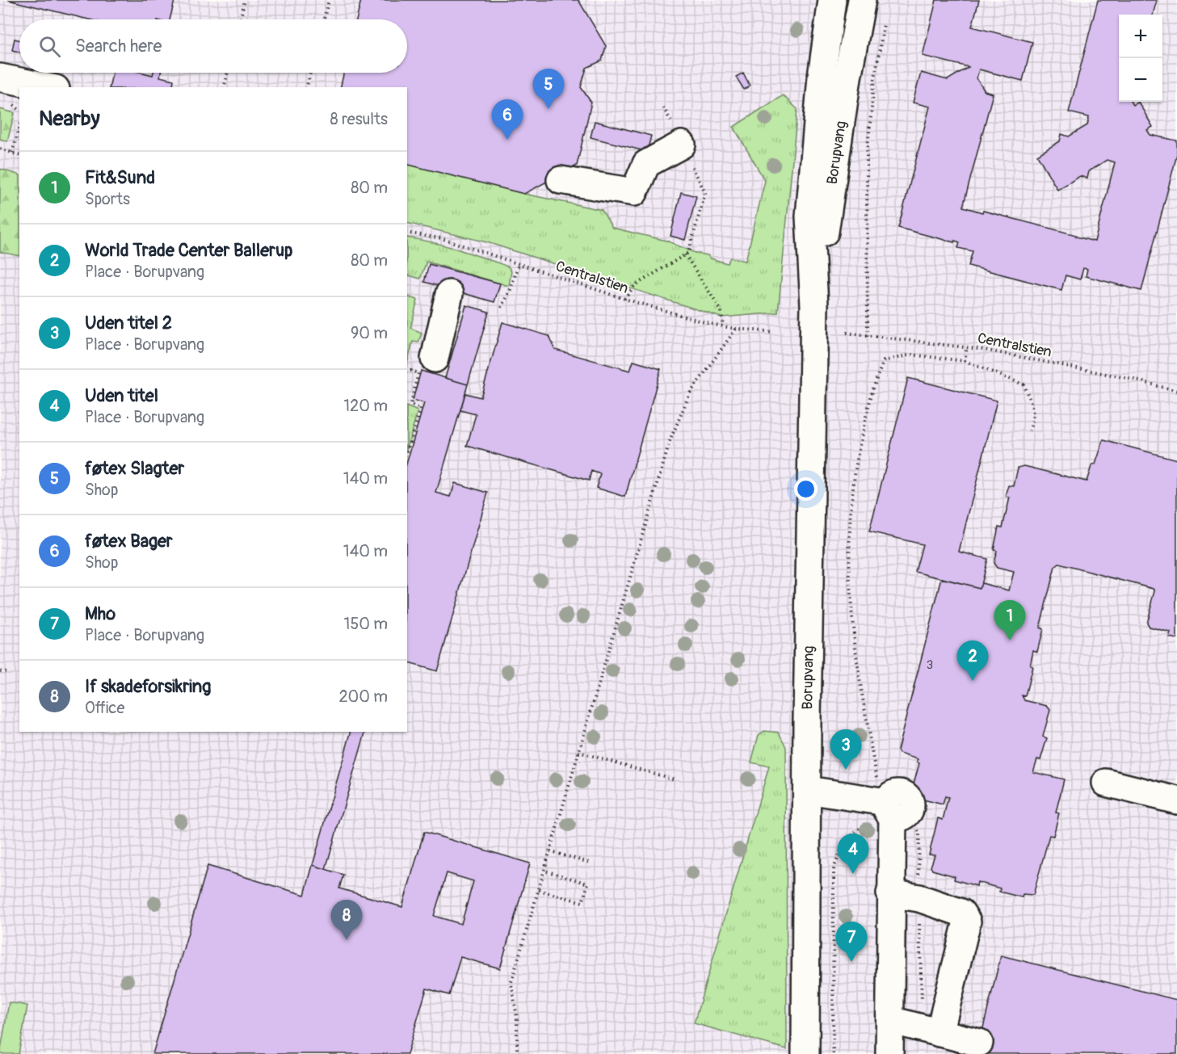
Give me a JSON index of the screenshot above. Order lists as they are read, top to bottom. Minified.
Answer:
{"streets":{"street":["Borupvang"],"path":["Centralstien"]},"house_numbers":["3"],"page":{"map_buttons":["+","−"],"search":"Search here","pins":["5","6","1","2","3","4","8","7"],"heading":["Nearby","8 results"],"list":[{"mark":"1","name":"Fit&Sund","note":"Sports","value":"80 m"},{"mark":"2","name":"World Trade Center Ballerup","note":"Place · Borupvang","value":"80 m"},{"mark":"3","name":"Uden titel 2","note":"Place · Borupvang","value":"90 m"},{"mark":"4","name":"Uden titel","note":"Place · Borupvang","value":"120 m"},{"mark":"5","name":"føtex Slagter","note":"Shop","value":"140 m"},{"mark":"6","name":"føtex Bager","note":"Shop","value":"140 m"},{"mark":"7","name":"Mho","note":"Place · Borupvang","value":"150 m"},{"mark":"8","name":"If skadeforsikring","note":"Office","value":"200 m"}]}}
